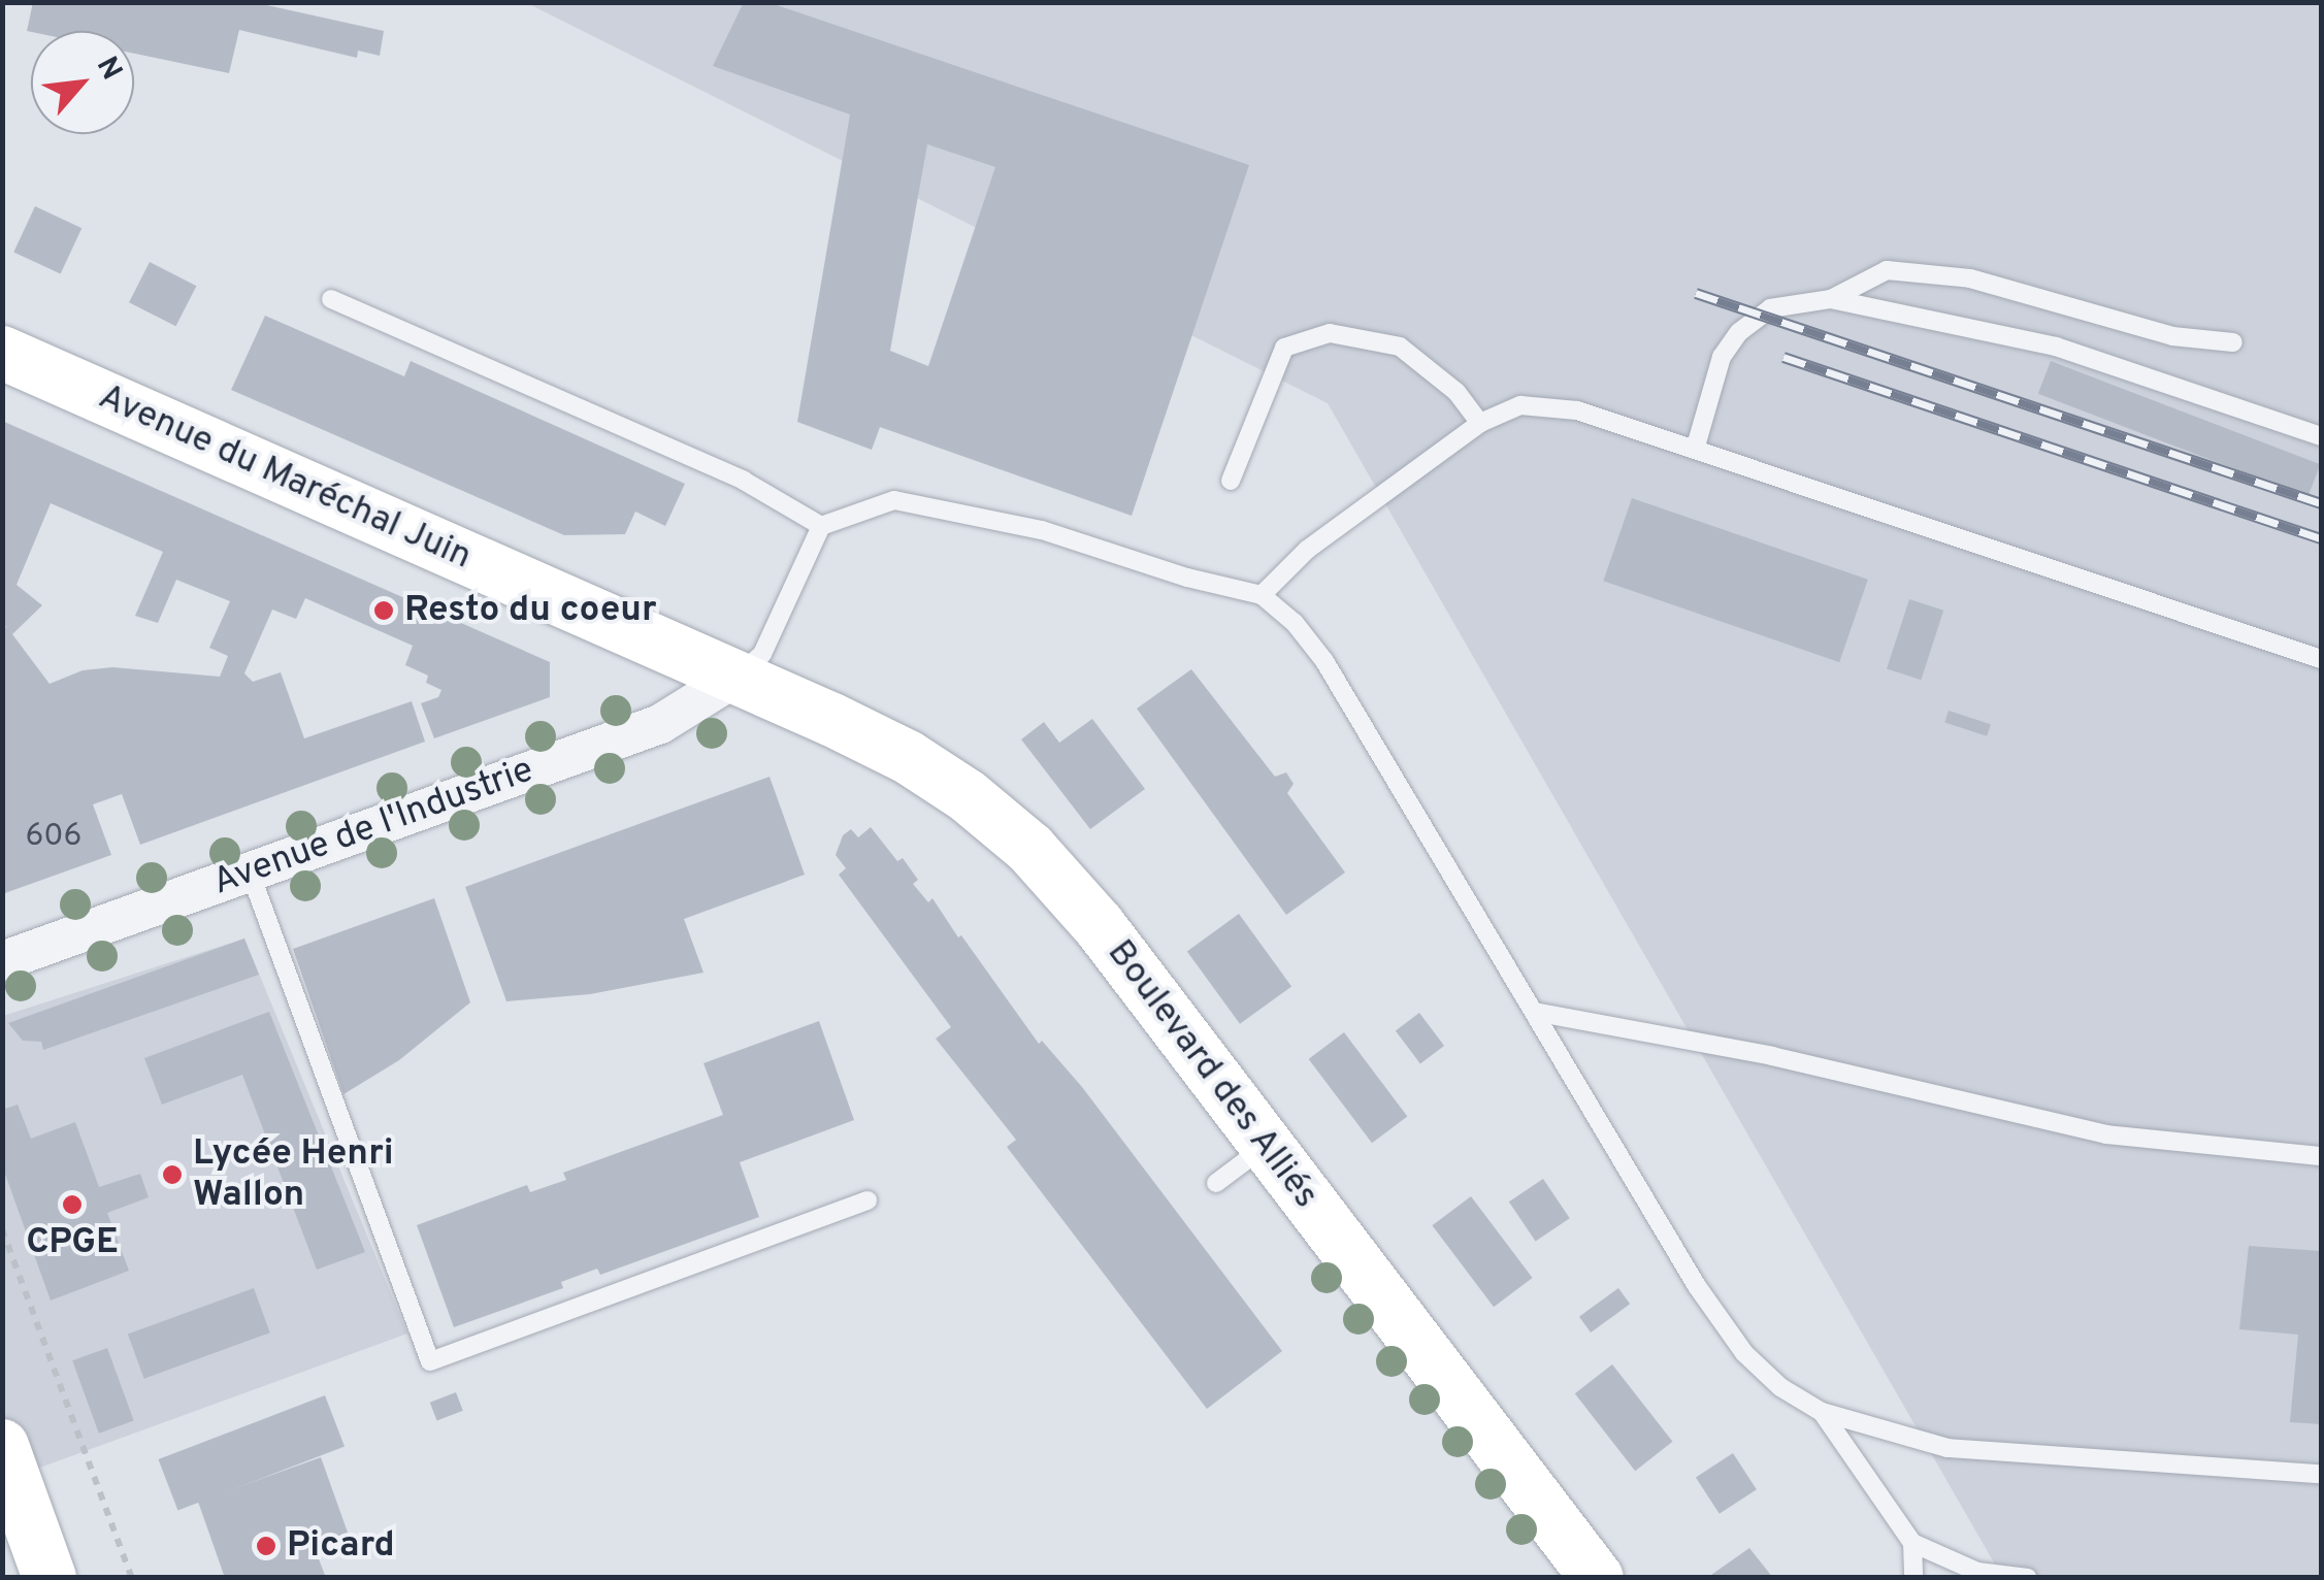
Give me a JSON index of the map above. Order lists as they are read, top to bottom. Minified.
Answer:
{"streets":{"main road":["Avenue du Maréchal Juin","Boulevard des Alliés"],"street":["Avenue de l'Industrie"]},"crossings":[["Avenue du Maréchal Juin","Avenue de l'Industrie"],["Avenue du Maréchal Juin","Boulevard des Alliés"],["Avenue de l'Industrie","Boulevard des Alliés"]],"places":["Resto du coeur","Lycée Henri Wallon","CPGE","Picard"],"house_numbers":["606"],"north":"top right"}
